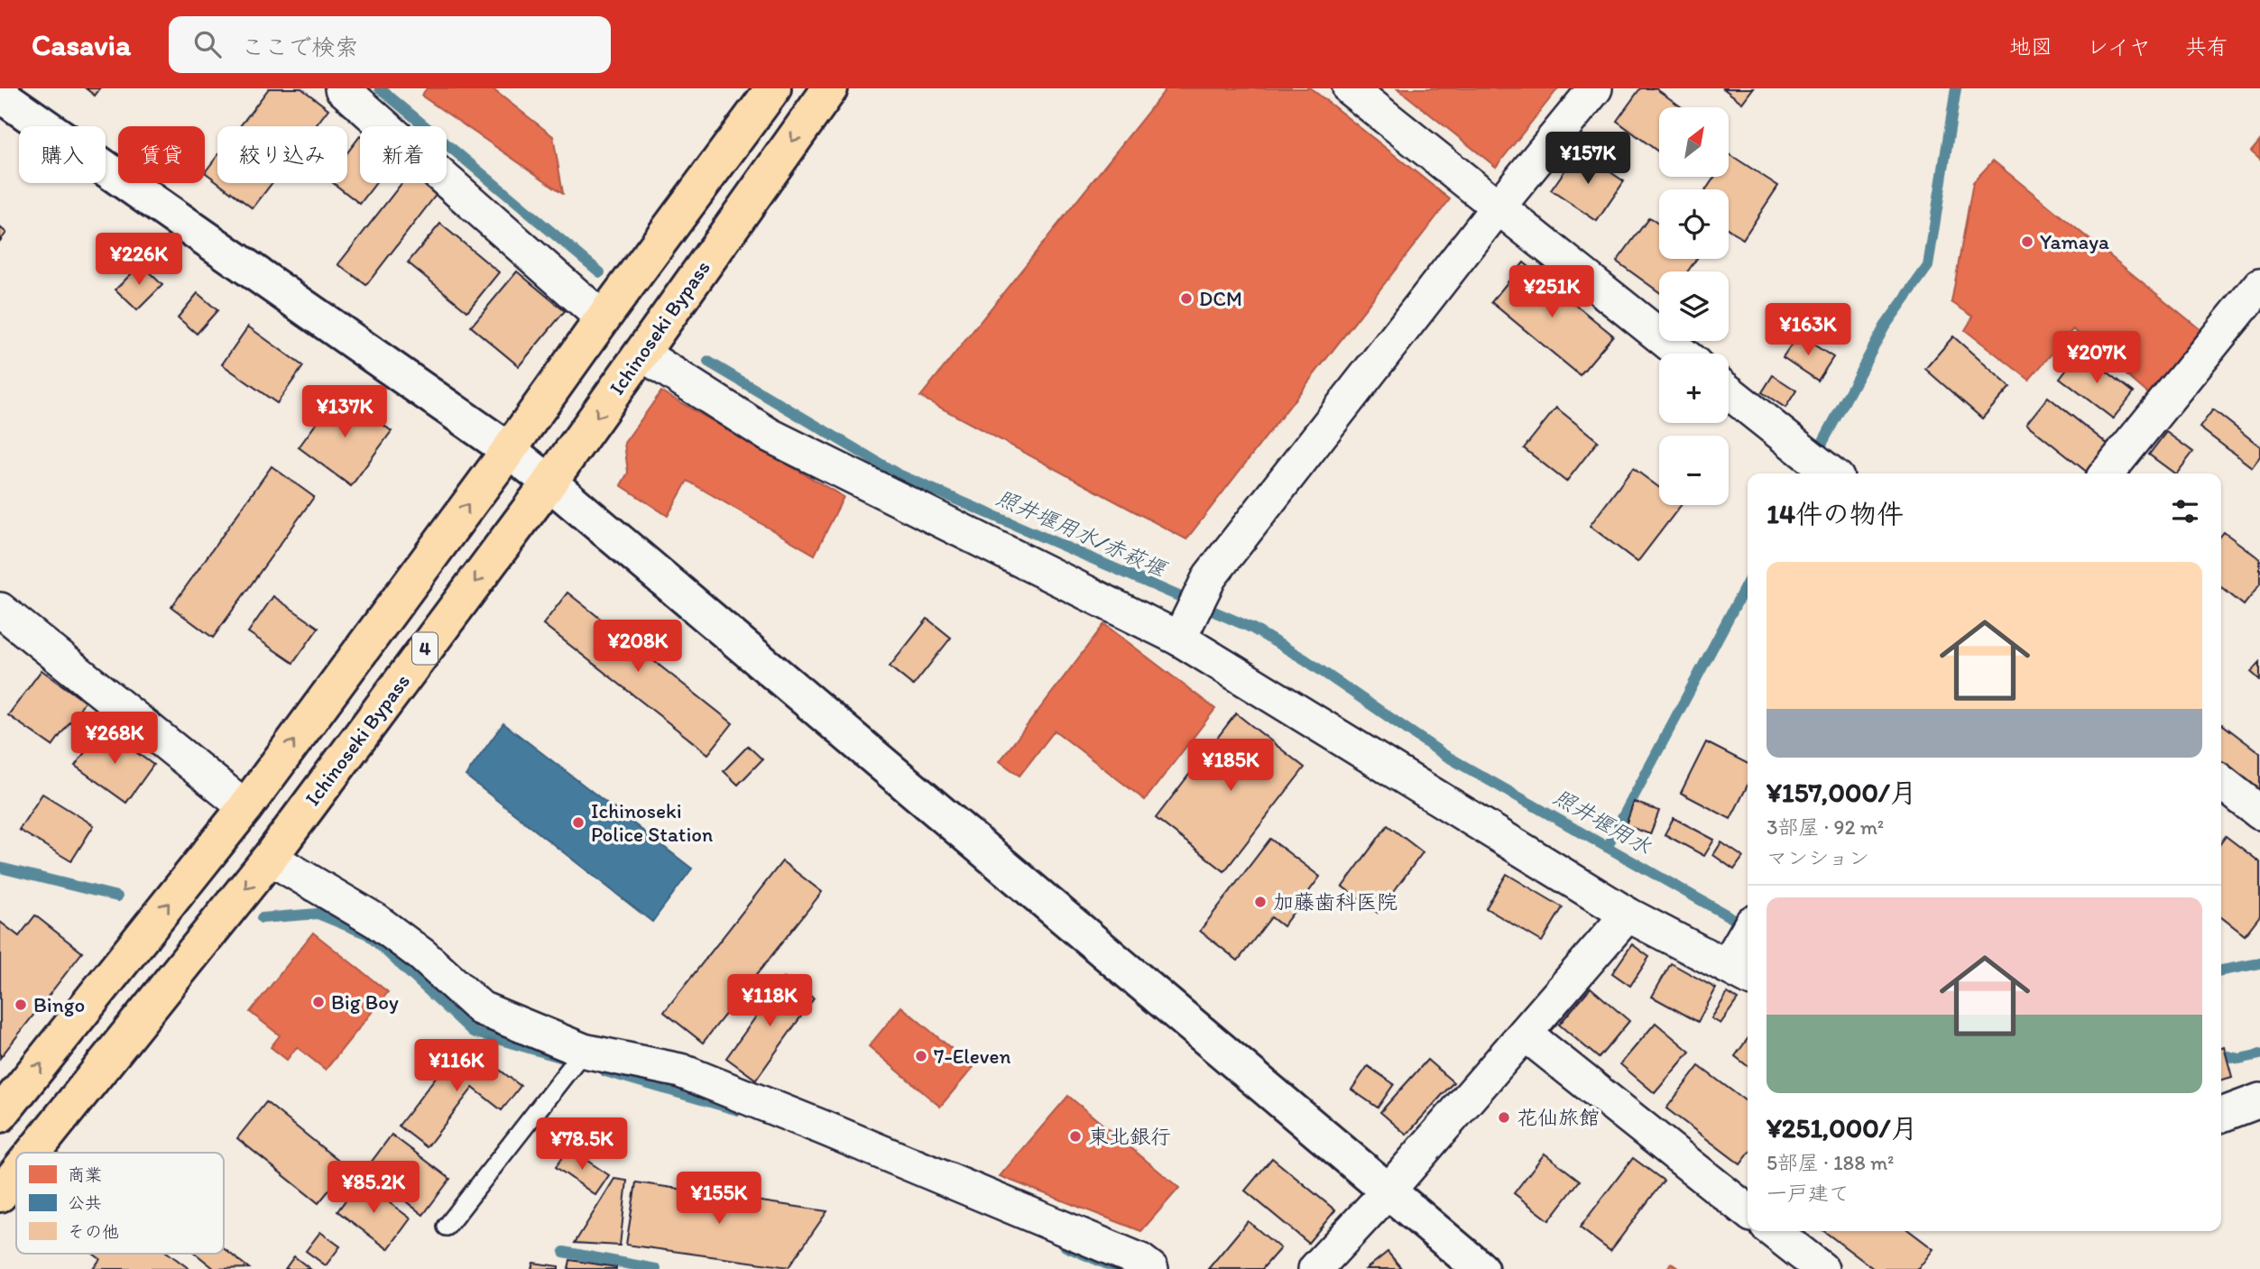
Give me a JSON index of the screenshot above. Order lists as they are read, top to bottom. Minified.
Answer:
{"streets":{"highway":["Ichinoseki Bypass","4"]},"water":["照井堰用水/赤萩堰","照井堰用水"],"places":["Yamaya","DCM","Ichinoseki Police Station","加藤歯科医院","Big Boy","Bingo","7-Eleven","花仙旅館","東北銀行"],"legend":["商業","公共","その他"],"north":"top right","page":{"header":"Casavia","search":"ここで検索","nav":["地図","レイヤ","共有"],"map_buttons":["+","−"],"chip":["購入","賃貸","絞り込み","新着"],"price":["¥157K","¥226K","¥251K","¥163K","¥207K","¥137K","¥208K","¥268K","¥185K","¥118K","¥116K","¥78.5K","¥85.2K","¥155K"],"heading":"14件の物件","list":[{"name":"¥157,000/月","note":"3部屋 · 92 m² · マンション"},{"name":"¥251,000/月","note":"5部屋 · 188 m² · 一戸建て"}]}}
